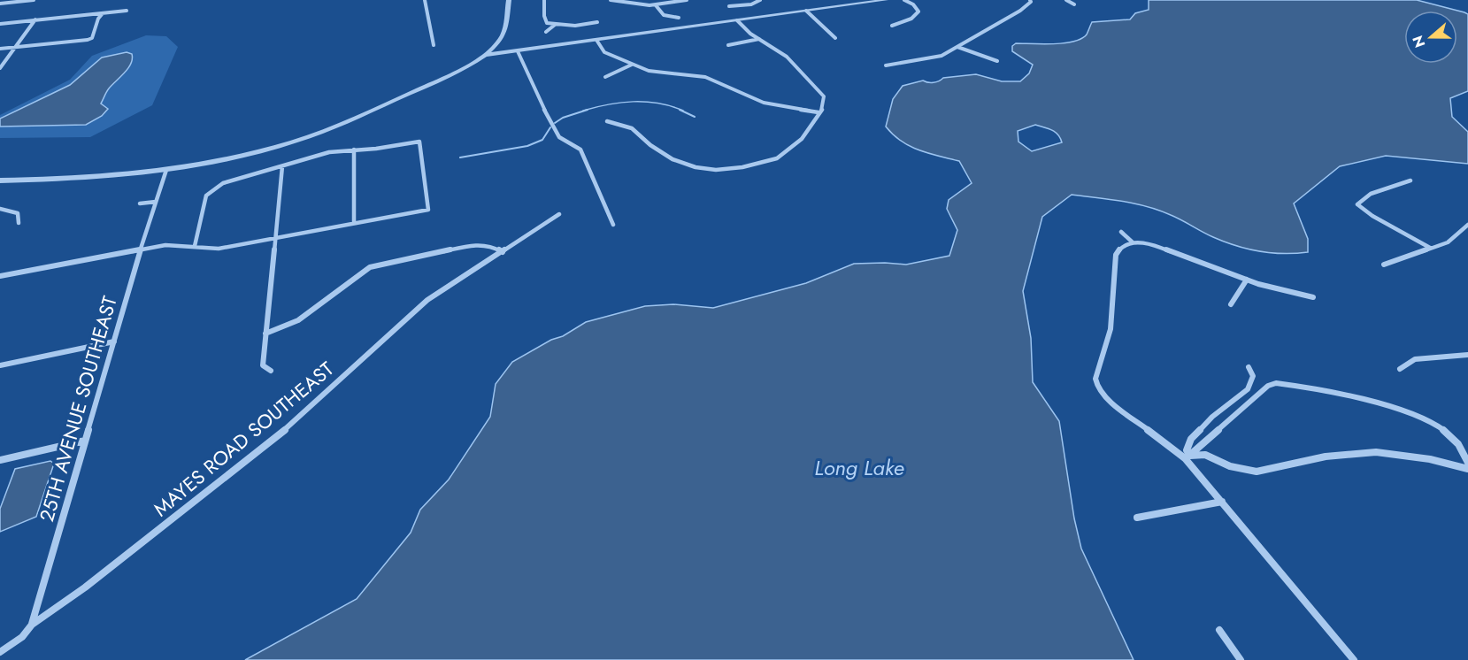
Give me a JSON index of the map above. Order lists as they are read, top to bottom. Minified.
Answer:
{"streets":{"street":["25TH AVENUE SOUTHEAST","MAYES ROAD SOUTHEAST"]},"crossings":[["25TH AVENUE SOUTHEAST","MAYES ROAD SOUTHEAST"]],"water":["Long Lake"],"north":"left"}
